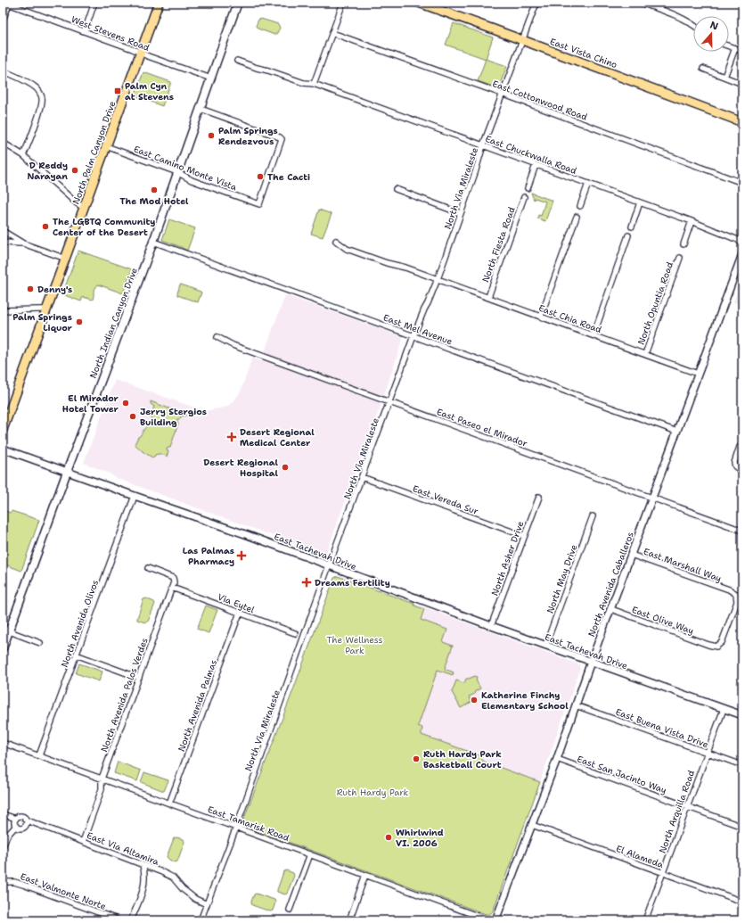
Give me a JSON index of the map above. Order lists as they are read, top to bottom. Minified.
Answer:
{"streets":{"main road":["East Vista Chino","North Palm Canyon Drive","North Indian Canyon Drive"],"street":["West Stevens Road","East Cottonwood Road","East Chuckwalla Road","East Camino Monte Vista","North Via Miraleste","North Fiesta Road","North Opuntia Road","East Chia Road","East Mel Avenue","East Paseo el Mirador","East Vereda Sur","East Tachevah Drive","North Asher Drive","East Marshall Way","North May Drive","North Avenida Caballeros","Via Eytel","East Olive Way","North Avenida Olivos","North Avenida Palos Verdes","North Avenida Palmas","East Buena Vista Drive","East San Jacinto Way","North Arquilla Road","East Tamarisk Road","East Via Altamira","El Alameda","East Valmonte Norte"]},"crossings":[["West Stevens Road","North Palm Canyon Drive"],["West Stevens Road","North Indian Canyon Drive"],["East Vista Chino","North Via Miraleste"],["East Cottonwood Road","North Via Miraleste"],["North Palm Canyon Drive","East Camino Monte Vista"],["East Chuckwalla Road","North Via Miraleste"],["East Camino Monte Vista","North Indian Canyon Drive"],["North Via Miraleste","East Chia Road"],["North Via Miraleste","East Mel Avenue"],["North Via Miraleste","East Paseo el Mirador"],["North Via Miraleste","East Vereda Sur"],["North Via Miraleste","East Tachevah Drive"],["North Via Miraleste","East Tamarisk Road"],["North Via Miraleste","East Via Altamira"],["North Fiesta Road","East Chia Road"],["North Opuntia Road","East Chia Road"],["East Chia Road","North Avenida Caballeros"],["North Indian Canyon Drive","East Mel Avenue"],["North Indian Canyon Drive","East Tachevah Drive"],["East Mel Avenue","North Avenida Caballeros"],["East Paseo el Mirador","North Avenida Caballeros"],["East Vereda Sur","North Asher Drive"],["East Tachevah Drive","North Asher Drive"],["East Tachevah Drive","North May Drive"],["East Tachevah Drive","North Avenida Caballeros"],["East Tachevah Drive","North Avenida Olivos"],["East Tachevah Drive","North Arquilla Road"],["East Marshall Way","North Avenida Caballeros"],["East Marshall Way","East Olive Way"],["North Avenida Caballeros","East Olive Way"],["North Avenida Caballeros","East Buena Vista Drive"],["North Avenida Caballeros","East San Jacinto Way"],["North Avenida Caballeros","El Alameda"],["Via Eytel","North Avenida Palos Verdes"],["Via Eytel","North Avenida Palmas"],["North Avenida Olivos","East Tamarisk Road"],["North Avenida Palos Verdes","East Tamarisk Road"],["North Avenida Palos Verdes","East Via Altamira"],["North Avenida Palmas","East Tamarisk Road"],["East Buena Vista Drive","North Arquilla Road"],["East San Jacinto Way","North Arquilla Road"],["North Arquilla Road","El Alameda"]],"parks":["The Wellness Park","Ruth Hardy Park"],"places":{"transit":["Palm Cyn at Stevens"],"other":["Palm Springs Rendezvous","D Reddy Narayan","The Cacti","The Mod Hotel","The LGBTQ Community Center of the Desert","Denny's","Palm Springs Liquor","El Mirador Hotel Tower","Jerry Stergios Building","Desert Regional Hospital","Katherine Finchy Elementary School","Ruth Hardy Park Basketball Court","Whirlwind VI. 2006"],"health":["Desert Regional Medical Center","Las Palmas Pharmacy","Dreams Fertility"]},"north":"top"}
